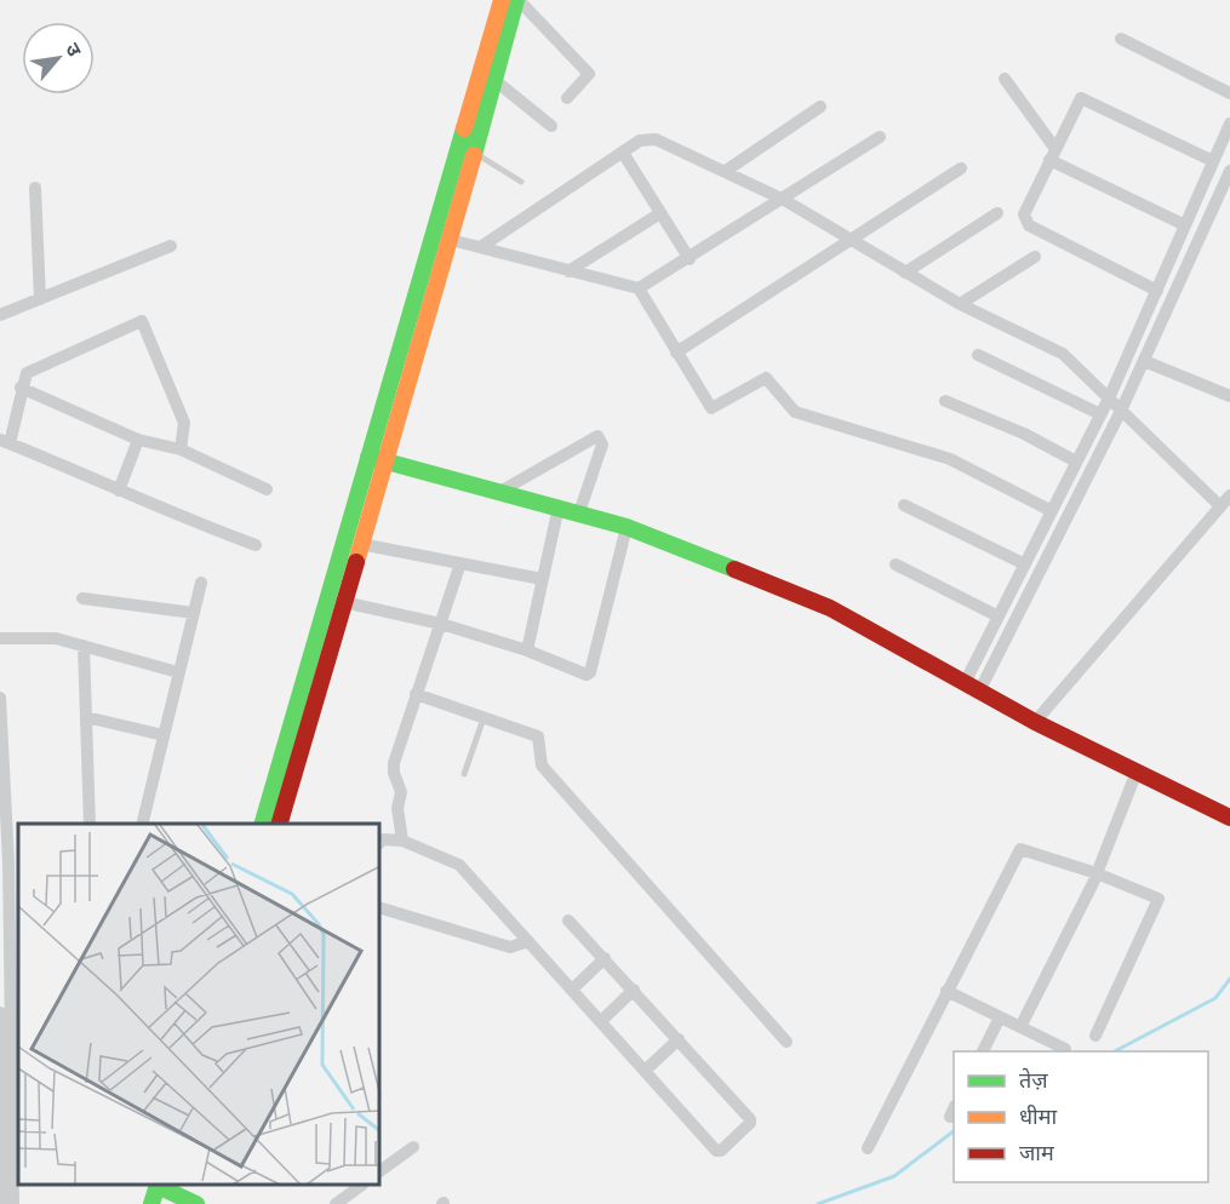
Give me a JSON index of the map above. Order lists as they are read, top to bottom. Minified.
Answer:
{"legend":["तेज़","धीमा","जाम"],"north":"top right"}
